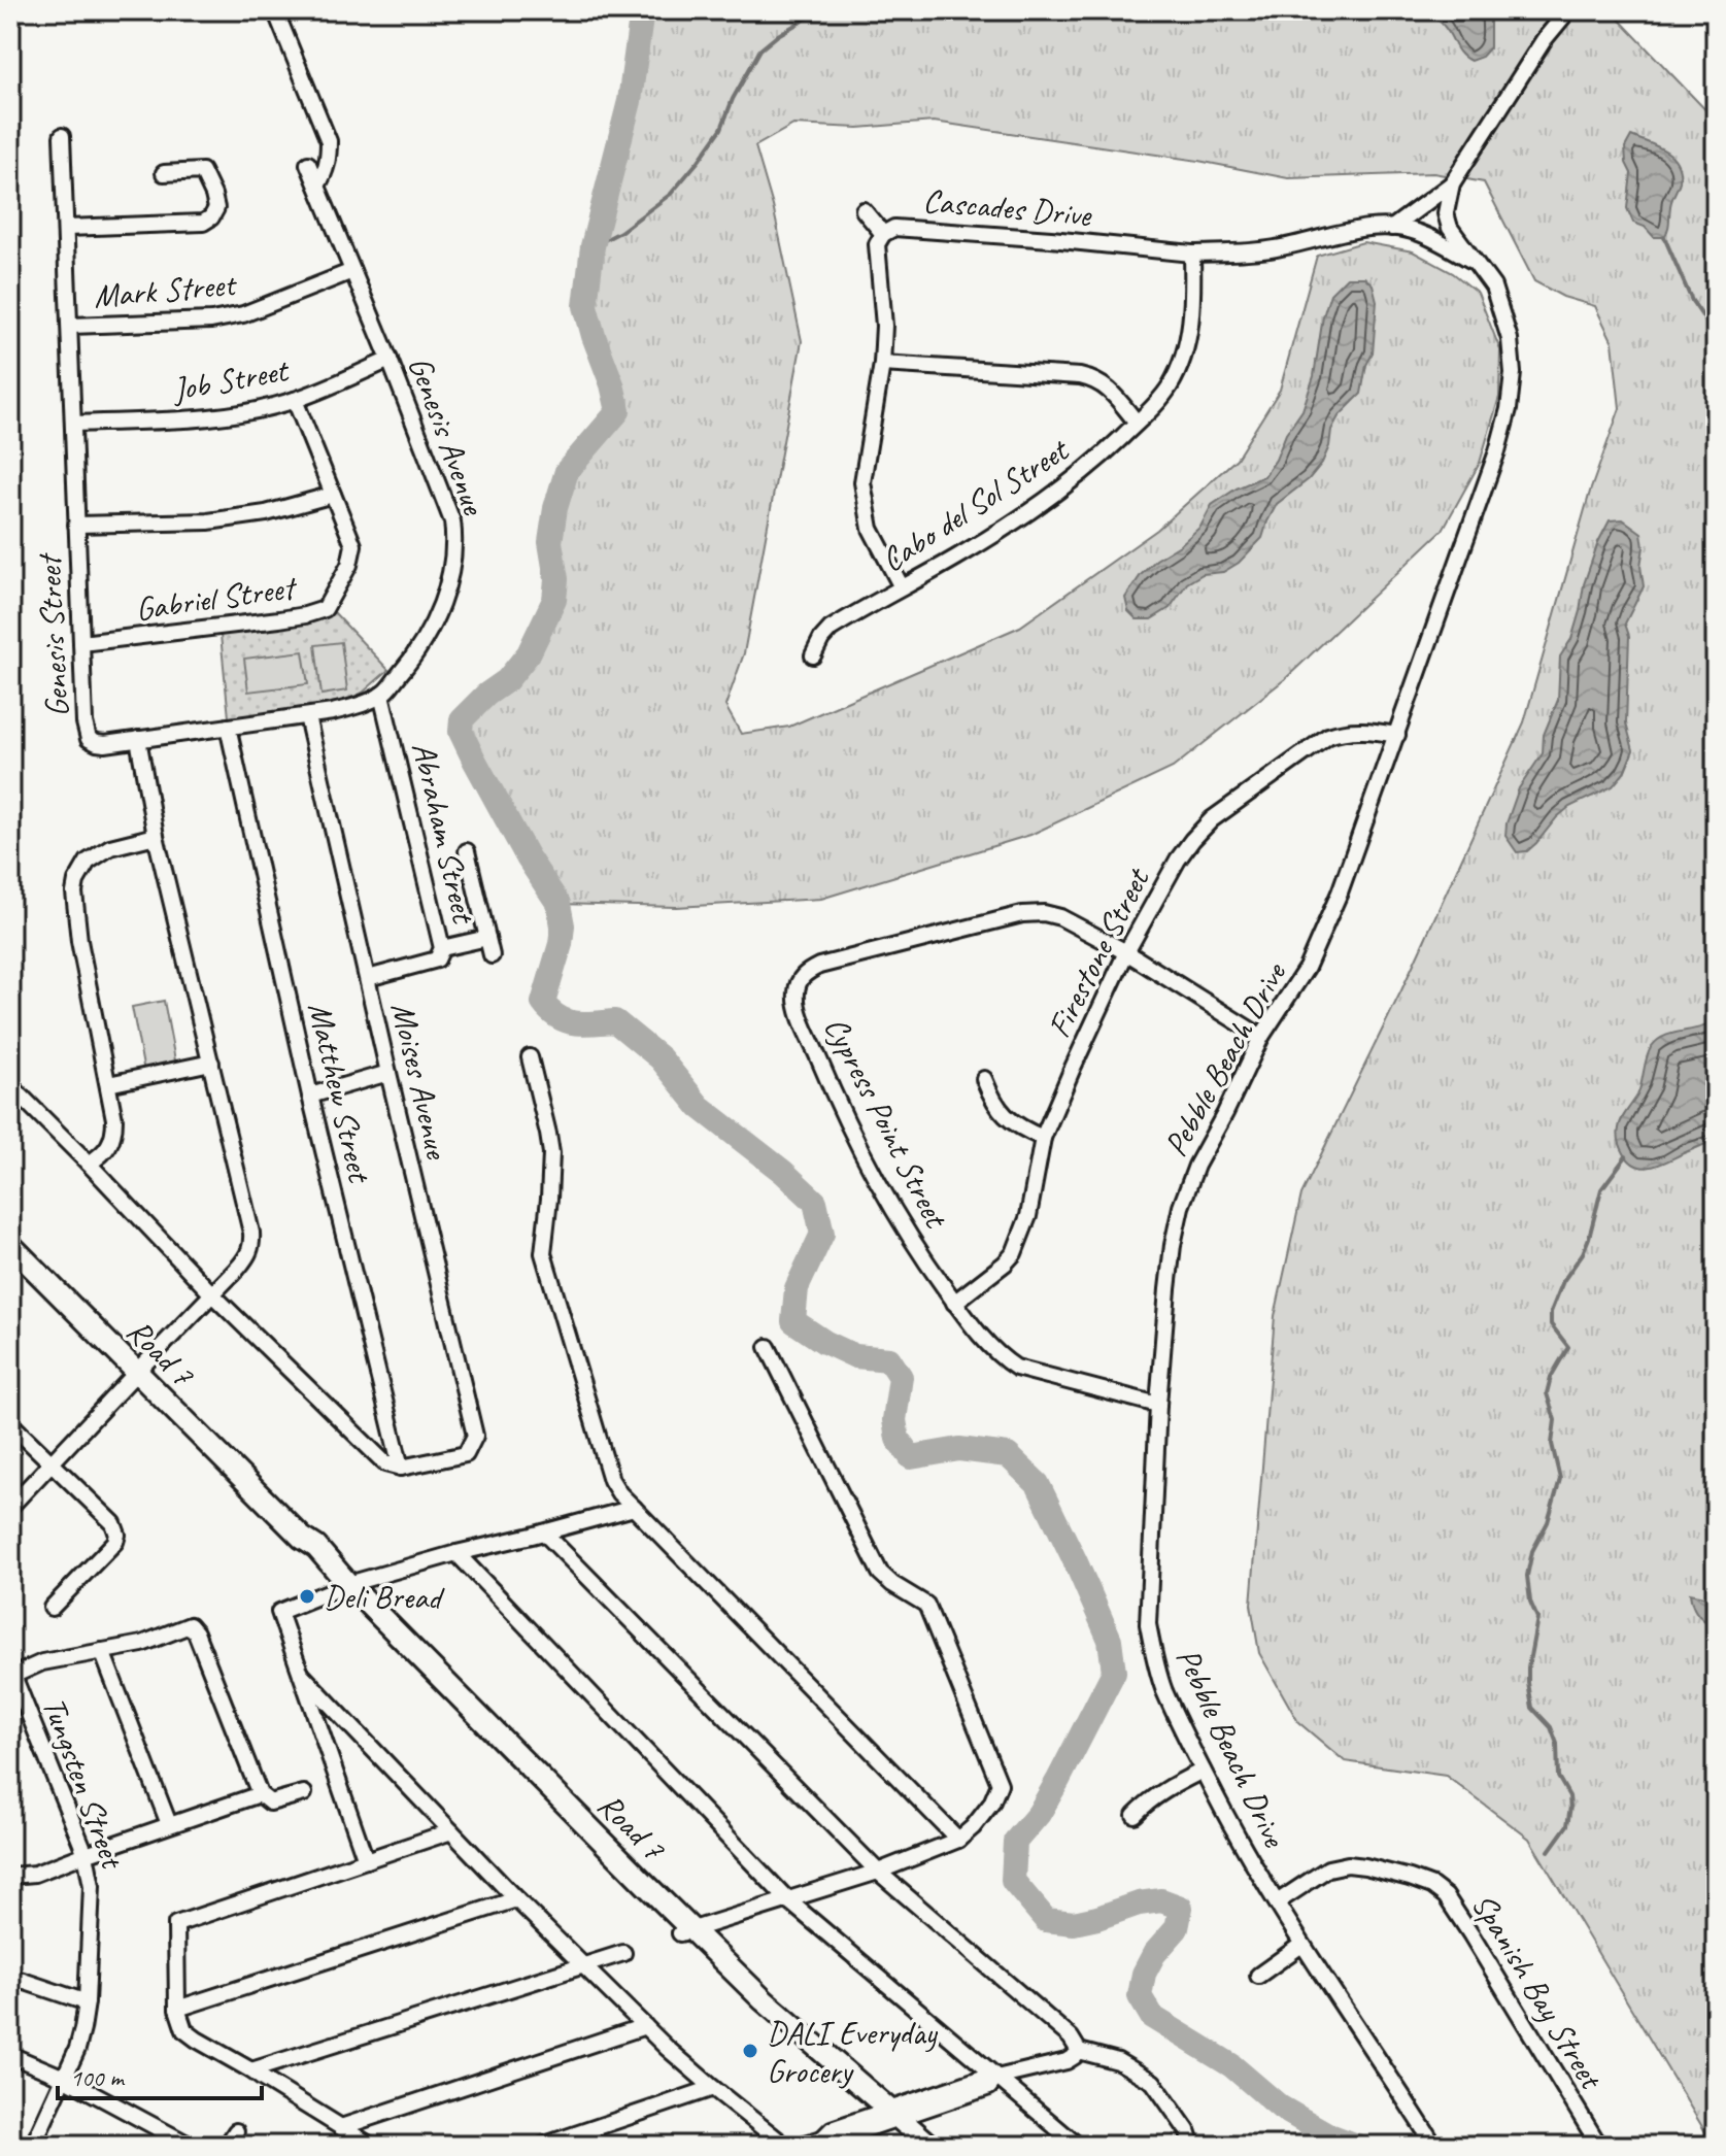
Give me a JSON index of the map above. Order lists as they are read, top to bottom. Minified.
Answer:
{"streets":{"street":["Cascades Drive","Mark Street","Job Street","Genesis Avenue","Cabo del Sol Street","Gabriel Street","Genesis Street","Abraham Street","Firestone Street","Pebble Beach Drive","Moises Avenue","Matthew Street","Cypress Point Street","Road 7","Tungsten Street","Spanish Bay Street"]},"crossings":[["Cascades Drive","Cabo del Sol Street"],["Mark Street","Genesis Avenue"],["Mark Street","Genesis Street"],["Job Street","Genesis Avenue"],["Job Street","Gabriel Street"],["Job Street","Genesis Street"],["Genesis Avenue","Abraham Street"],["Gabriel Street","Genesis Street"],["Abraham Street","Moises Avenue"],["Firestone Street","Pebble Beach Drive"],["Firestone Street","Cypress Point Street"],["Pebble Beach Drive","Cypress Point Street"],["Pebble Beach Drive","Spanish Bay Street"],["Moises Avenue","Matthew Street"]],"places":["Deli Bread","DALI Everyday Grocery"],"scale_bar":"100 m"}
